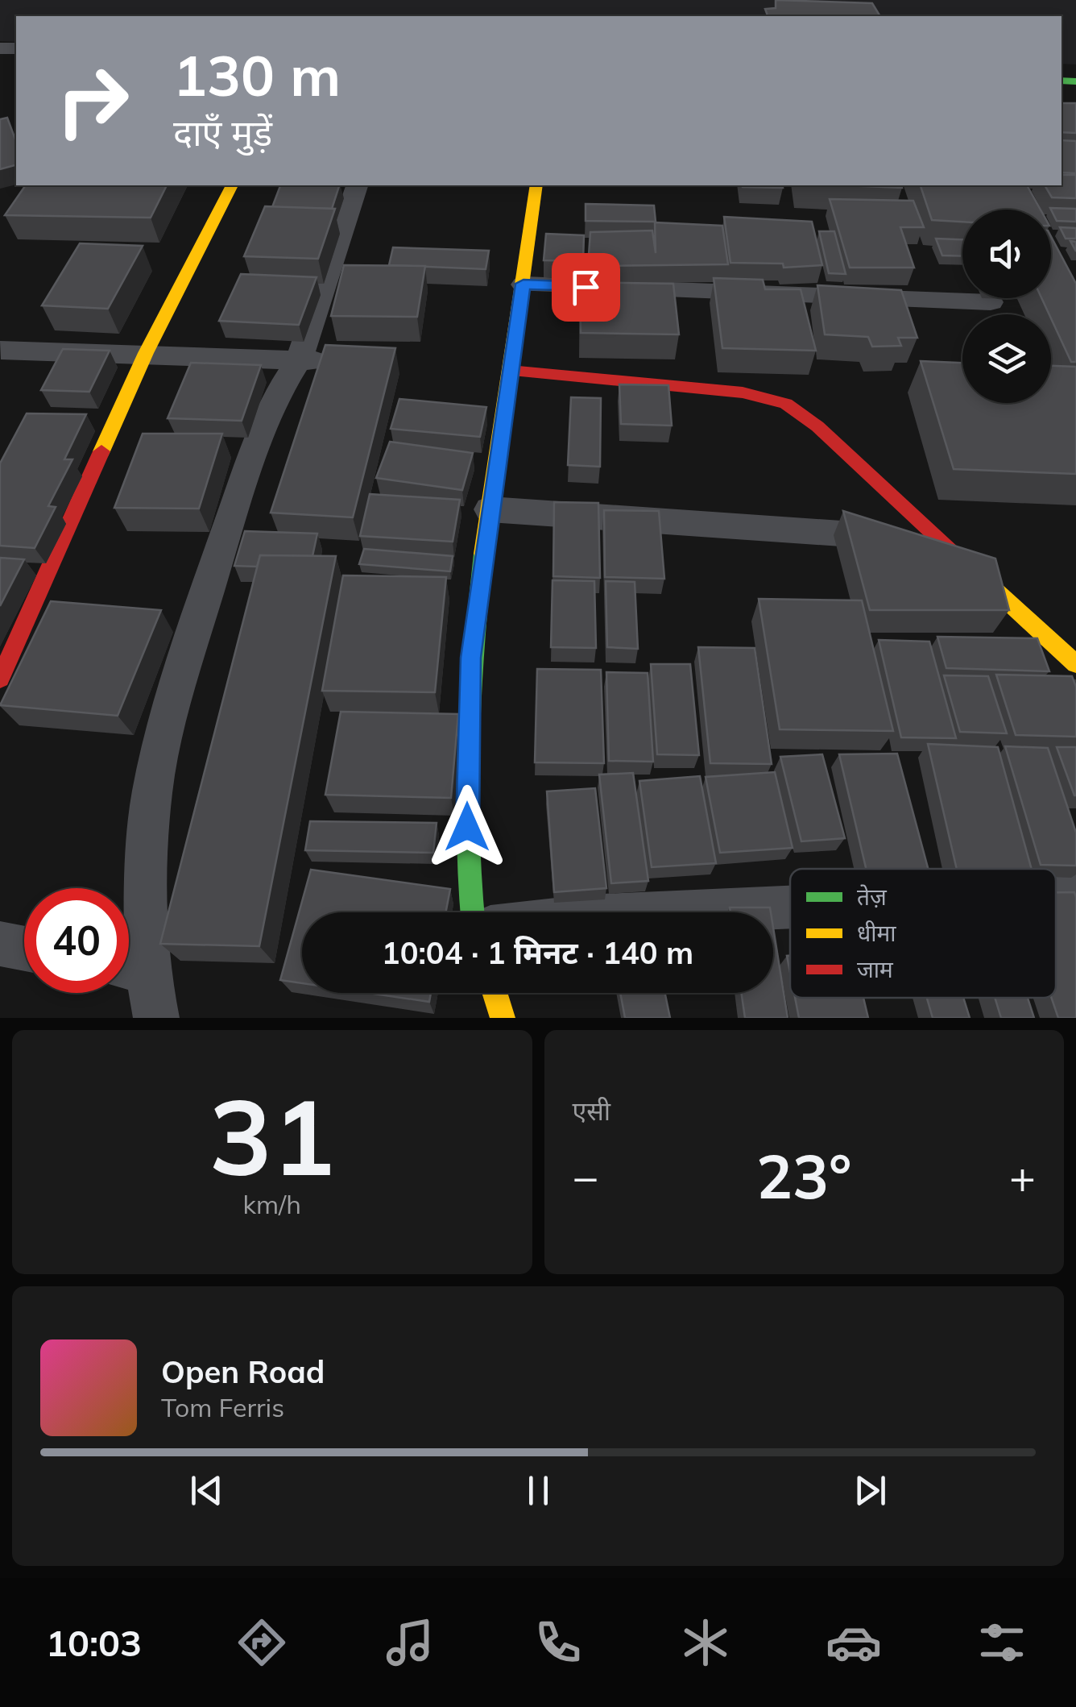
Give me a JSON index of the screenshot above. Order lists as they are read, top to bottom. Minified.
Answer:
{"legend":["तेज़","धीमा","जाम"],"page":{"turn":["130 m","दाएँ मुड़ें"],"limit":"40","trip":"10:04 · 1 मिनट · 140 m","tile":[["31","km/h"],"एसी"],"heat":["−","23°","+"],"song":["Open Road","Tom Ferris"],"tabs":"10:03"}}
